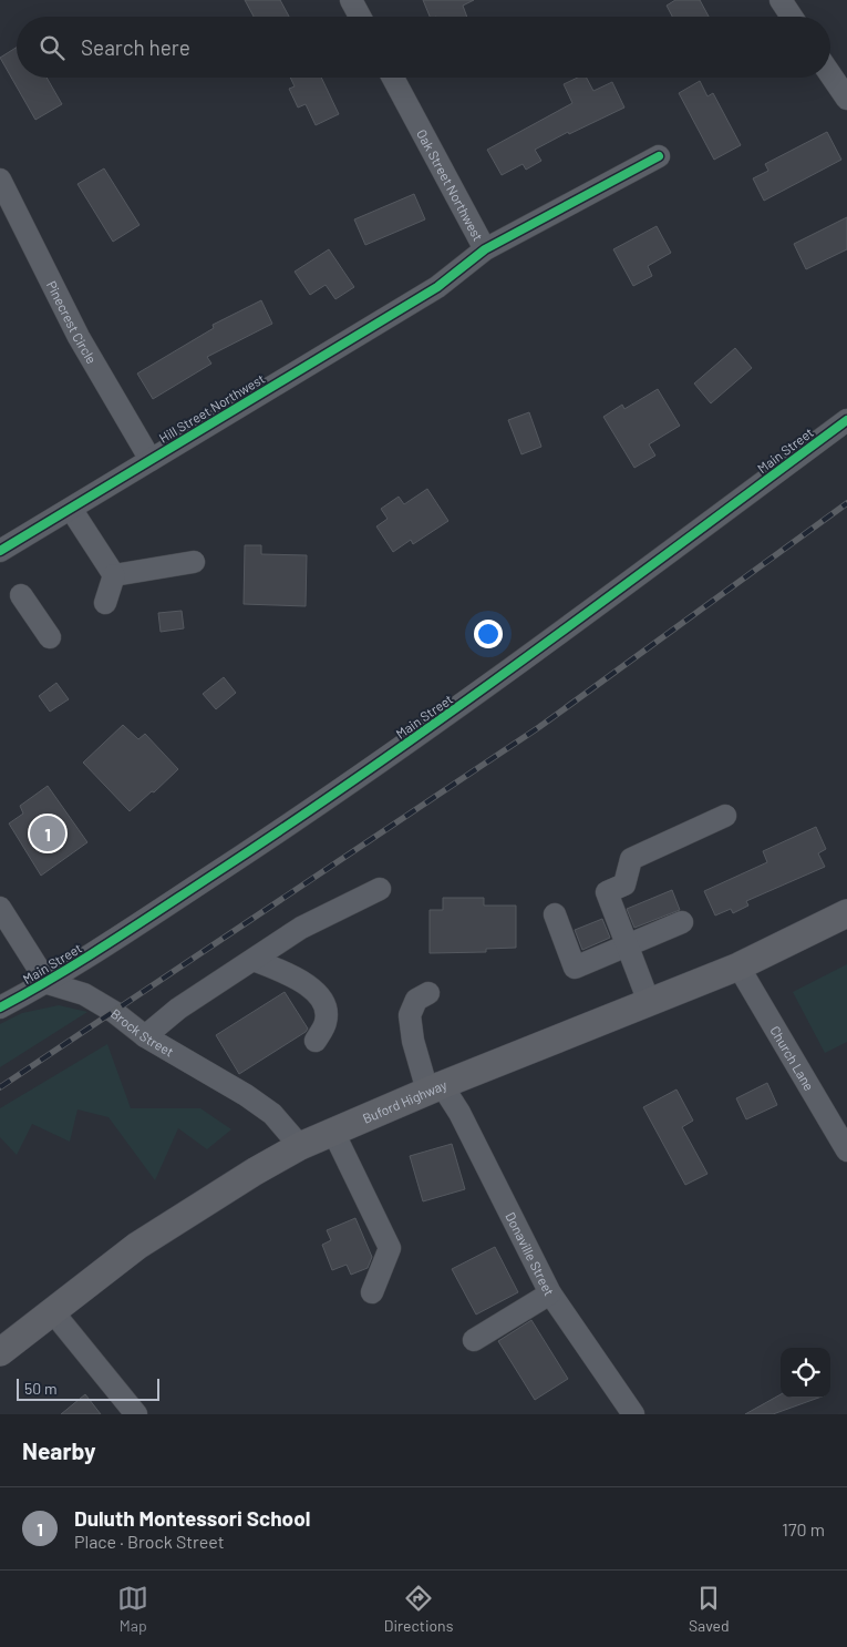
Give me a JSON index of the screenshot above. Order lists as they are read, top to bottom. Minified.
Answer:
{"streets":{"main road":["Buford Highway"],"street":["Oak Street Northwest","Pinecrest Circle","Hill Street Northwest","Main Street","Brock Street","Church Lane","Donaville Street"]},"crossings":[["Oak Street Northwest","Hill Street Northwest"],["Pinecrest Circle","Hill Street Northwest"],["Main Street","Brock Street"],["Brock Street","Buford Highway"],["Church Lane","Buford Highway"],["Buford Highway","Donaville Street"]],"scale_bar":"50 m","page":{"search":"Search here","pins":"1","scale":"50 m","heading":"Nearby","list":[{"mark":"1","name":"Duluth Montessori School","note":"Place · Brock Street","value":"170 m"}],"nav":["Map","Directions","Saved"]}}
